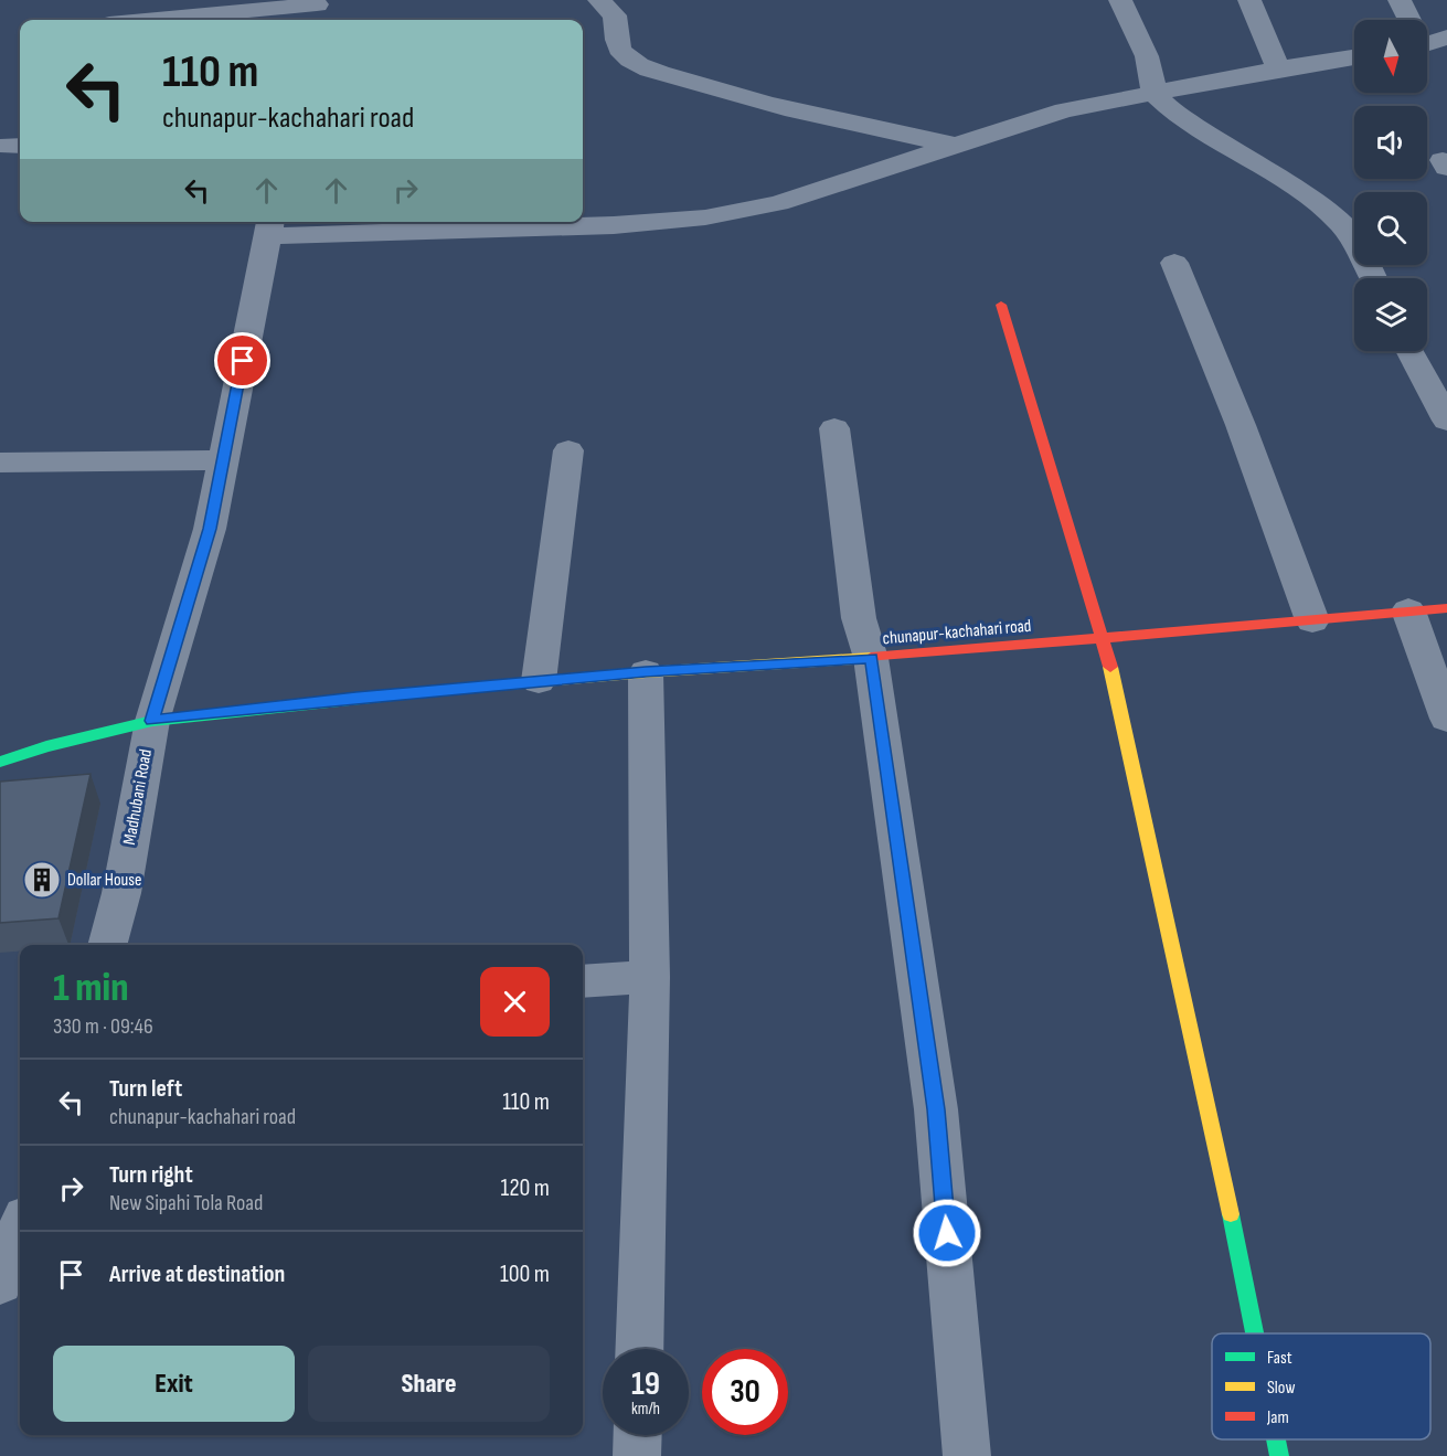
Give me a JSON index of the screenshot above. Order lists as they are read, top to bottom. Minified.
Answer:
{"streets":{"street":["chunapur-kachahari road","Madhubani Road"]},"crossings":[["chunapur-kachahari road","Madhubani Road"]],"places":{"building":["Dollar House"]},"legend":["Fast","Slow","Jam"],"north":"bottom","page":{"turn":["110 m","chunapur-kachahari road"],"heading":["1 min","330 m · 09:46"],"list":[{"name":"Turn left","note":"chunapur-kachahari road","value":"110 m"},{"name":"Turn right","note":"New Sipahi Tola Road","value":"120 m"},{"name":"Arrive at destination","value":"100 m"}],"buttons":["Exit","Share"],"speed":"19 km/h","limit":"30"}}
